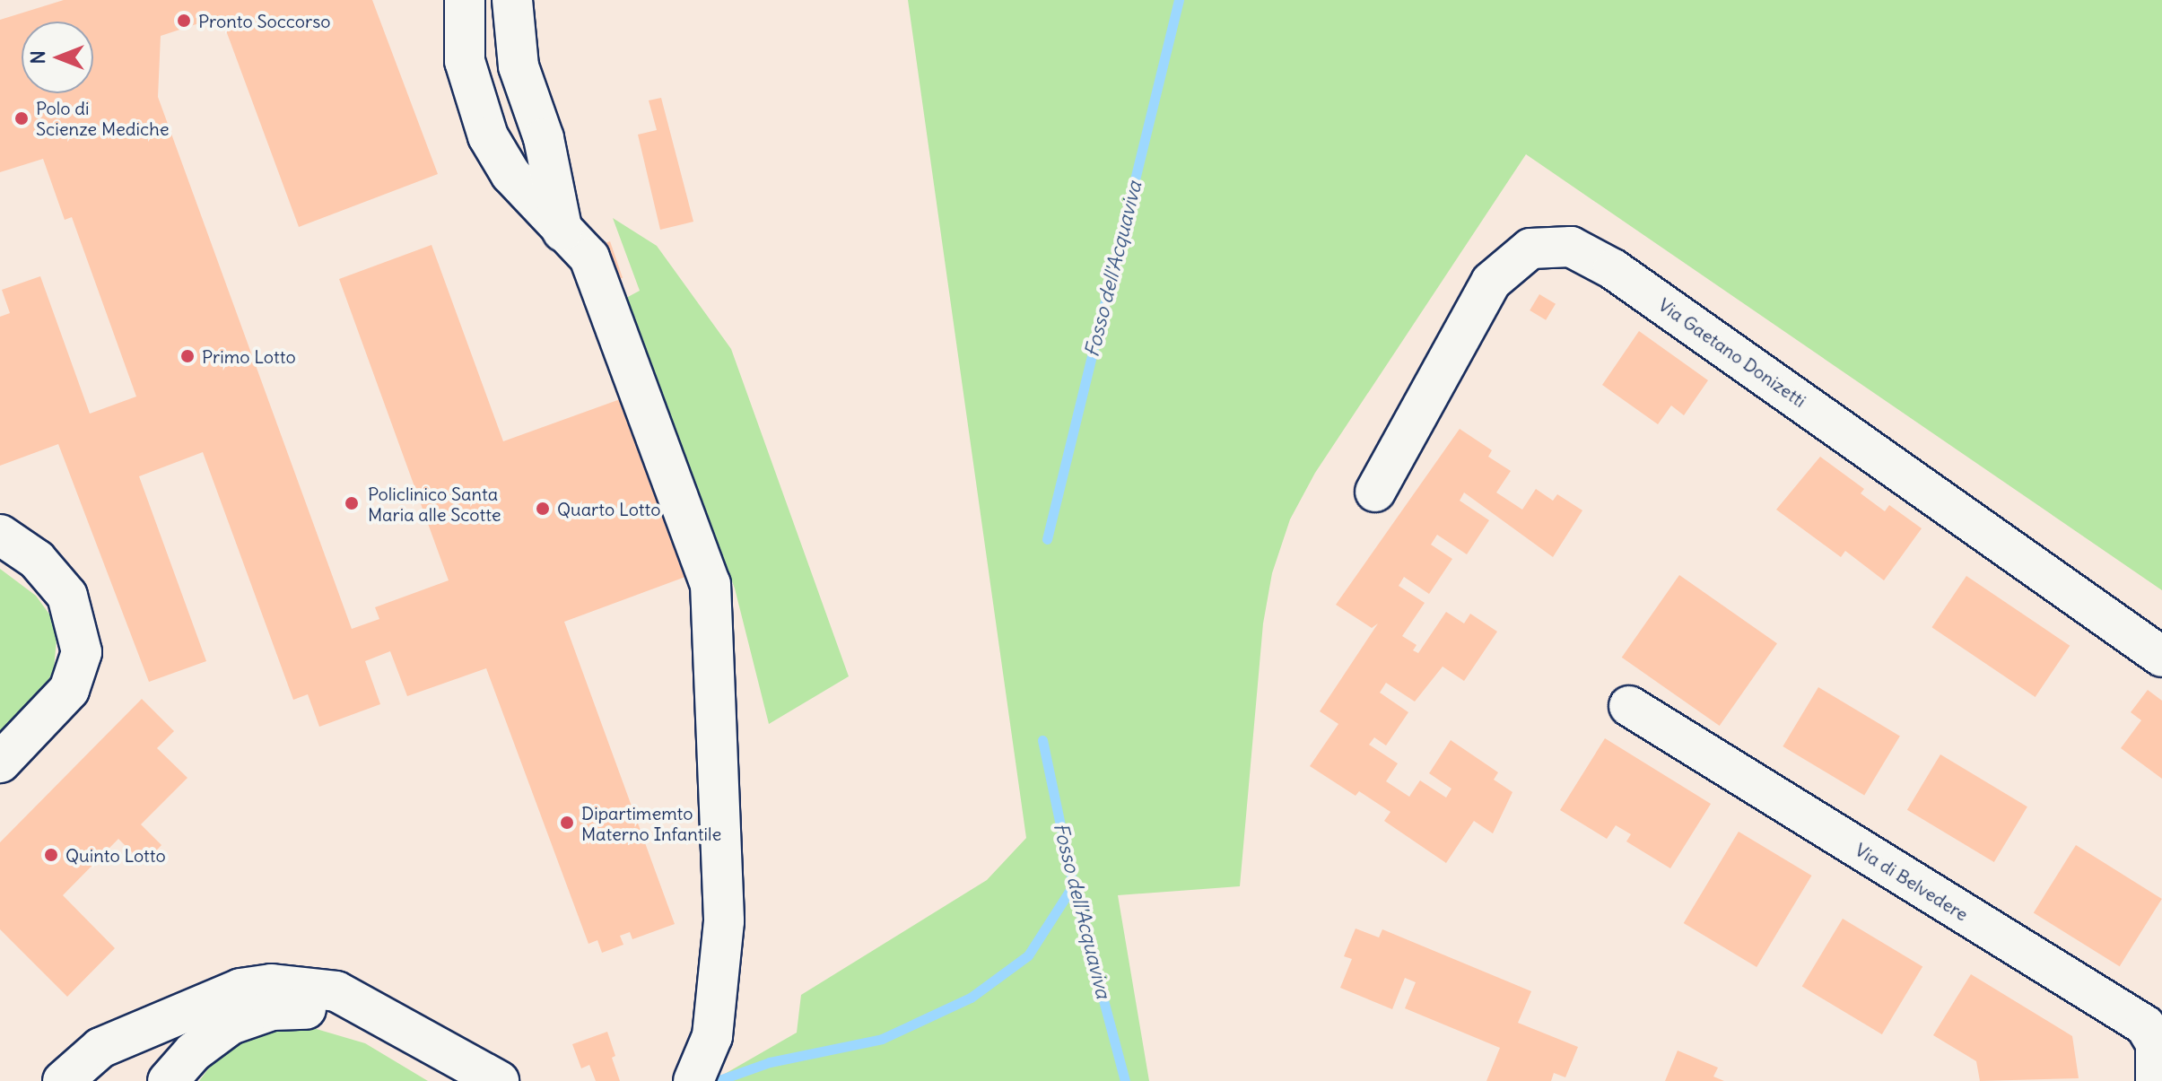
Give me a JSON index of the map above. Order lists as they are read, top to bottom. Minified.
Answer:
{"streets":{"street":["Via Gaetano Donizetti","Via di Belvedere"]},"water":["Fosso dell'Acquaviva"],"places":["Pronto Soccorso","Polo di Scienze Mediche","Primo Lotto","Policlinico Santa Maria alle Scotte","Quarto Lotto","Dipartimemto Materno Infantile","Quinto Lotto"],"north":"left"}
